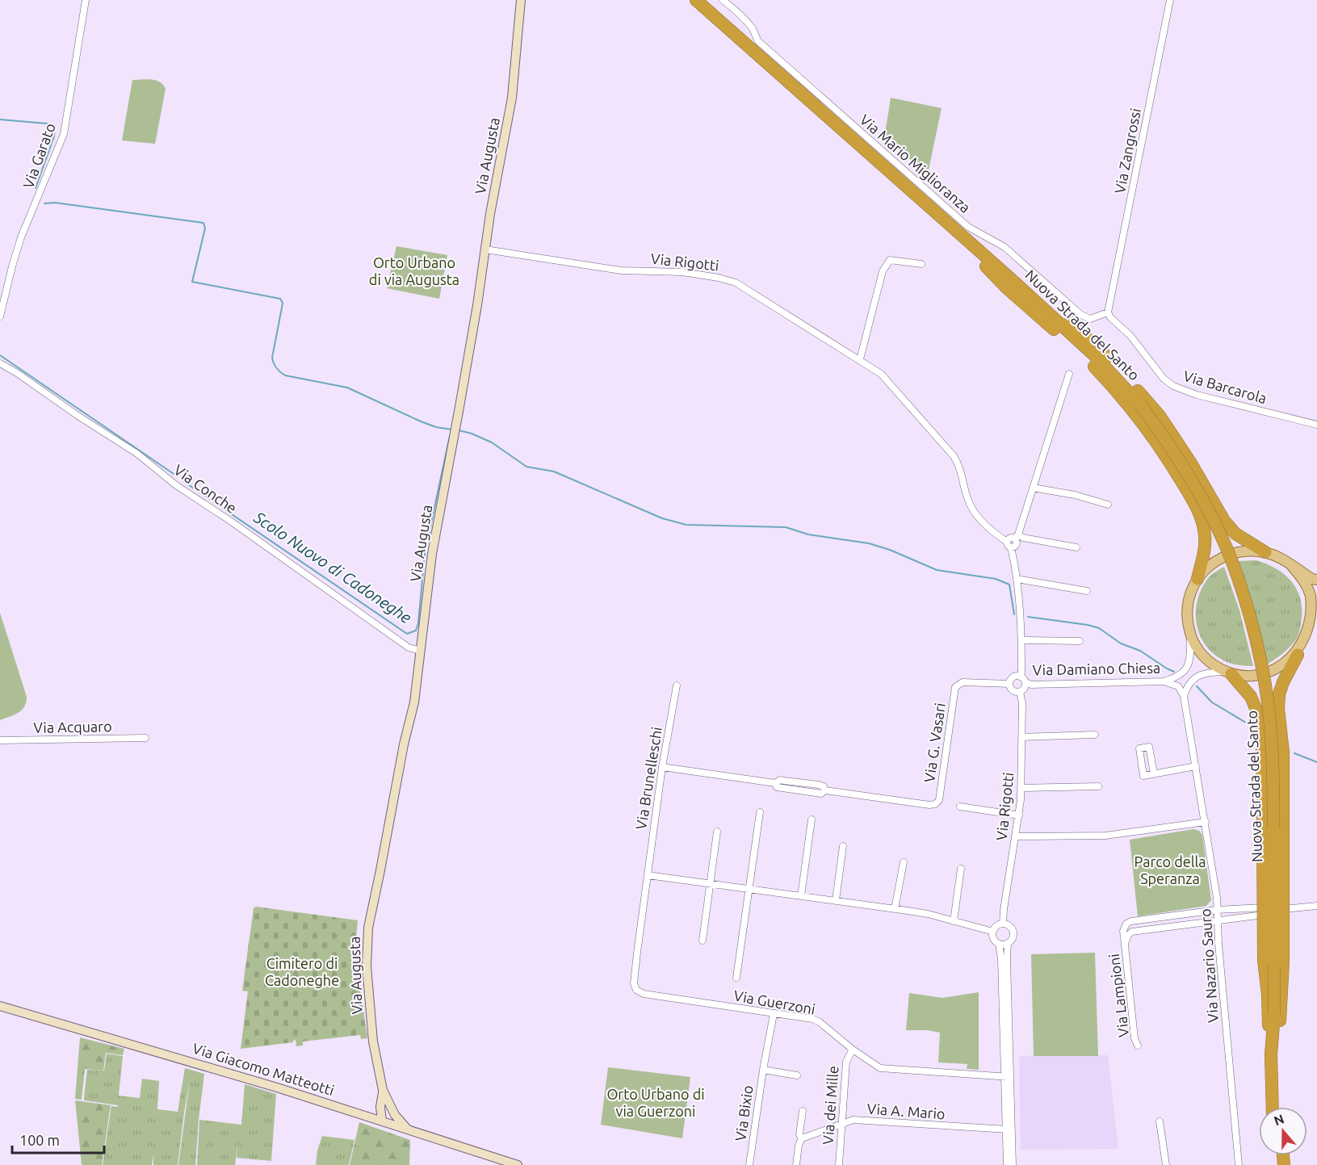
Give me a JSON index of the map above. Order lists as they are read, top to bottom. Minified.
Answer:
{"streets":{"highway":["Nuova Strada del Santo"],"street":["Via Zangrossi","Via Garato","Via Augusta","Via Mario Miglioranza","Via Rigotti","Via Barcarola","Via Conche","Via Damiano Chiesa","Via Acquaro","Via G. Vasari","Via Brunelleschi","Via Nazario Sauro","Via Lampioni","Via Guerzoni","Via Giacomo Matteotti","Via dei Mille","Via A. Mario","Via Bixio"]},"crossings":[["Via Zangrossi","Via Mario Miglioranza"],["Via Zangrossi","Via Barcarola"],["Via Augusta","Via Rigotti"],["Via Augusta","Via Conche"],["Via Augusta","Via Giacomo Matteotti"],["Via Mario Miglioranza","Via Barcarola"],["Via Rigotti","Via Damiano Chiesa"],["Via Rigotti","Via G. Vasari"],["Via Rigotti","Via Guerzoni"],["Via Rigotti","Via A. Mario"],["Via Damiano Chiesa","Via G. Vasari"],["Via G. Vasari","Via Brunelleschi"],["Via Brunelleschi","Via Guerzoni"],["Via Nazario Sauro","Via Lampioni"],["Via Guerzoni","Via dei Mille"],["Via dei Mille","Via A. Mario"]],"water":["Scolo Nuovo di Cadoneghe"],"parks":["Orto Urbano di via Augusta","Parco della Speranza","Cimitero di Cadoneghe","Orto Urbano di via Guerzoni"],"scale_bar":"100 m","north":"top"}
